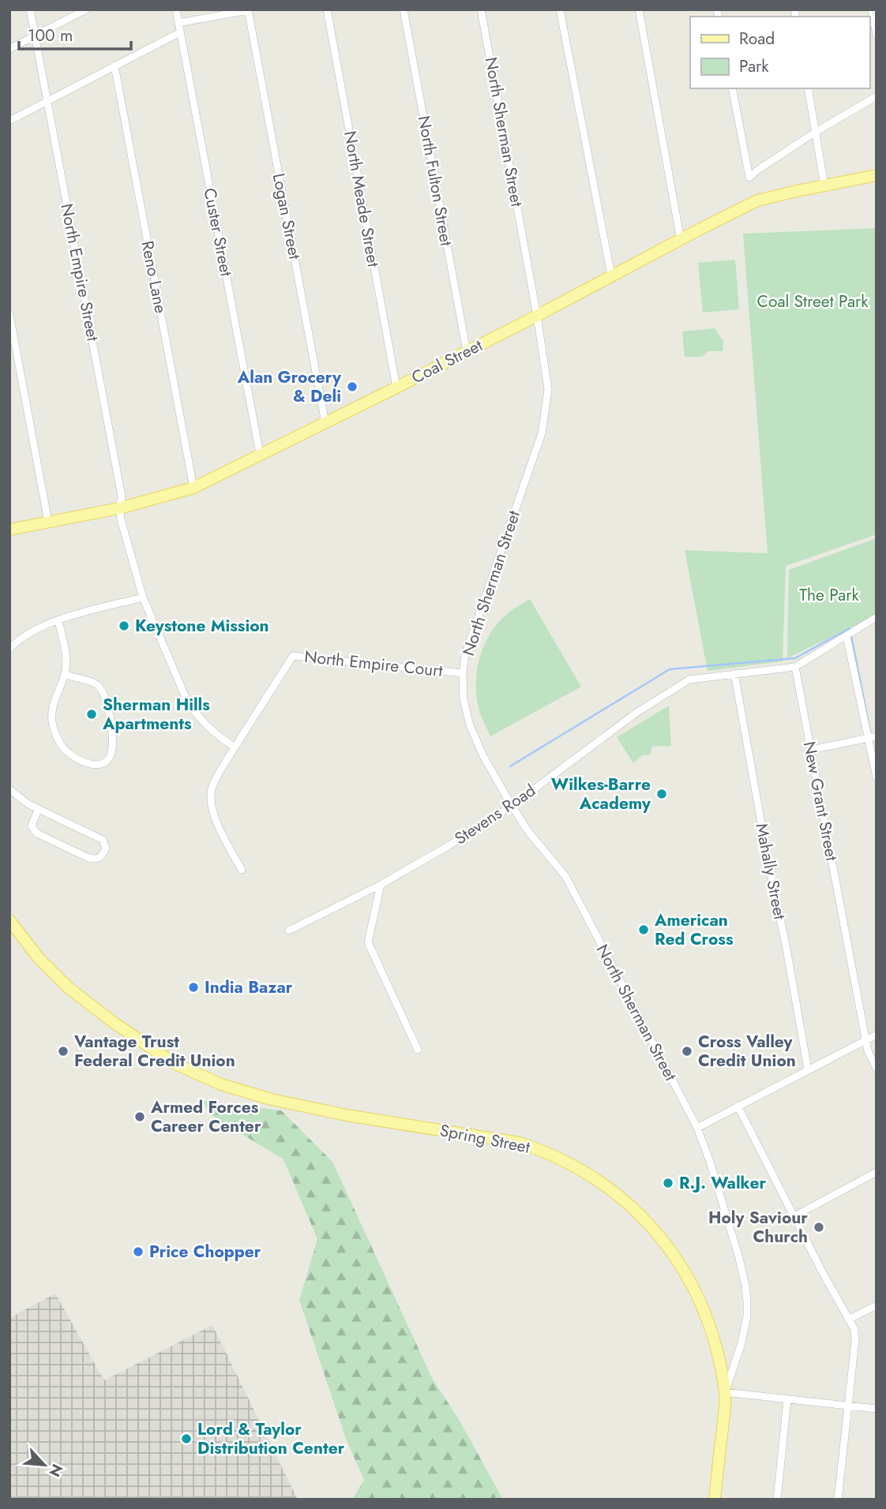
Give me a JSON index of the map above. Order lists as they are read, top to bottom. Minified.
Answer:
{"streets":{"main road":["Coal Street","Spring Street"],"street":["North Sherman Street","North Fulton Street","North Meade Street","Logan Street","Custer Street","North Empire Street","Reno Lane","North Empire Court","New Grant Street","Stevens Road","Mahally Street"]},"crossings":[["North Sherman Street","Coal Street"],["North Sherman Street","North Empire Court"],["North Sherman Street","Stevens Road"],["North Sherman Street","Spring Street"],["North Fulton Street","Coal Street"],["North Meade Street","Coal Street"],["Logan Street","Coal Street"],["Custer Street","Coal Street"],["North Empire Street","Coal Street"],["Reno Lane","Coal Street"],["Stevens Road","Mahally Street"]],"parks":["Coal Street Park","The Park"],"places":["Alan Grocery & Deli","Keystone Mission","Sherman Hills Apartments","Wilkes-Barre Academy","American Red Cross","India Bazar","Vantage Trust Federal Credit Union","Cross Valley Credit Union","Armed Forces Career Center","R.J. Walker","Holy Saviour Church","Price Chopper","Lord & Taylor Distribution Center"],"legend":["Road","Park"],"scale_bar":"100 m","north":"bottom right"}
